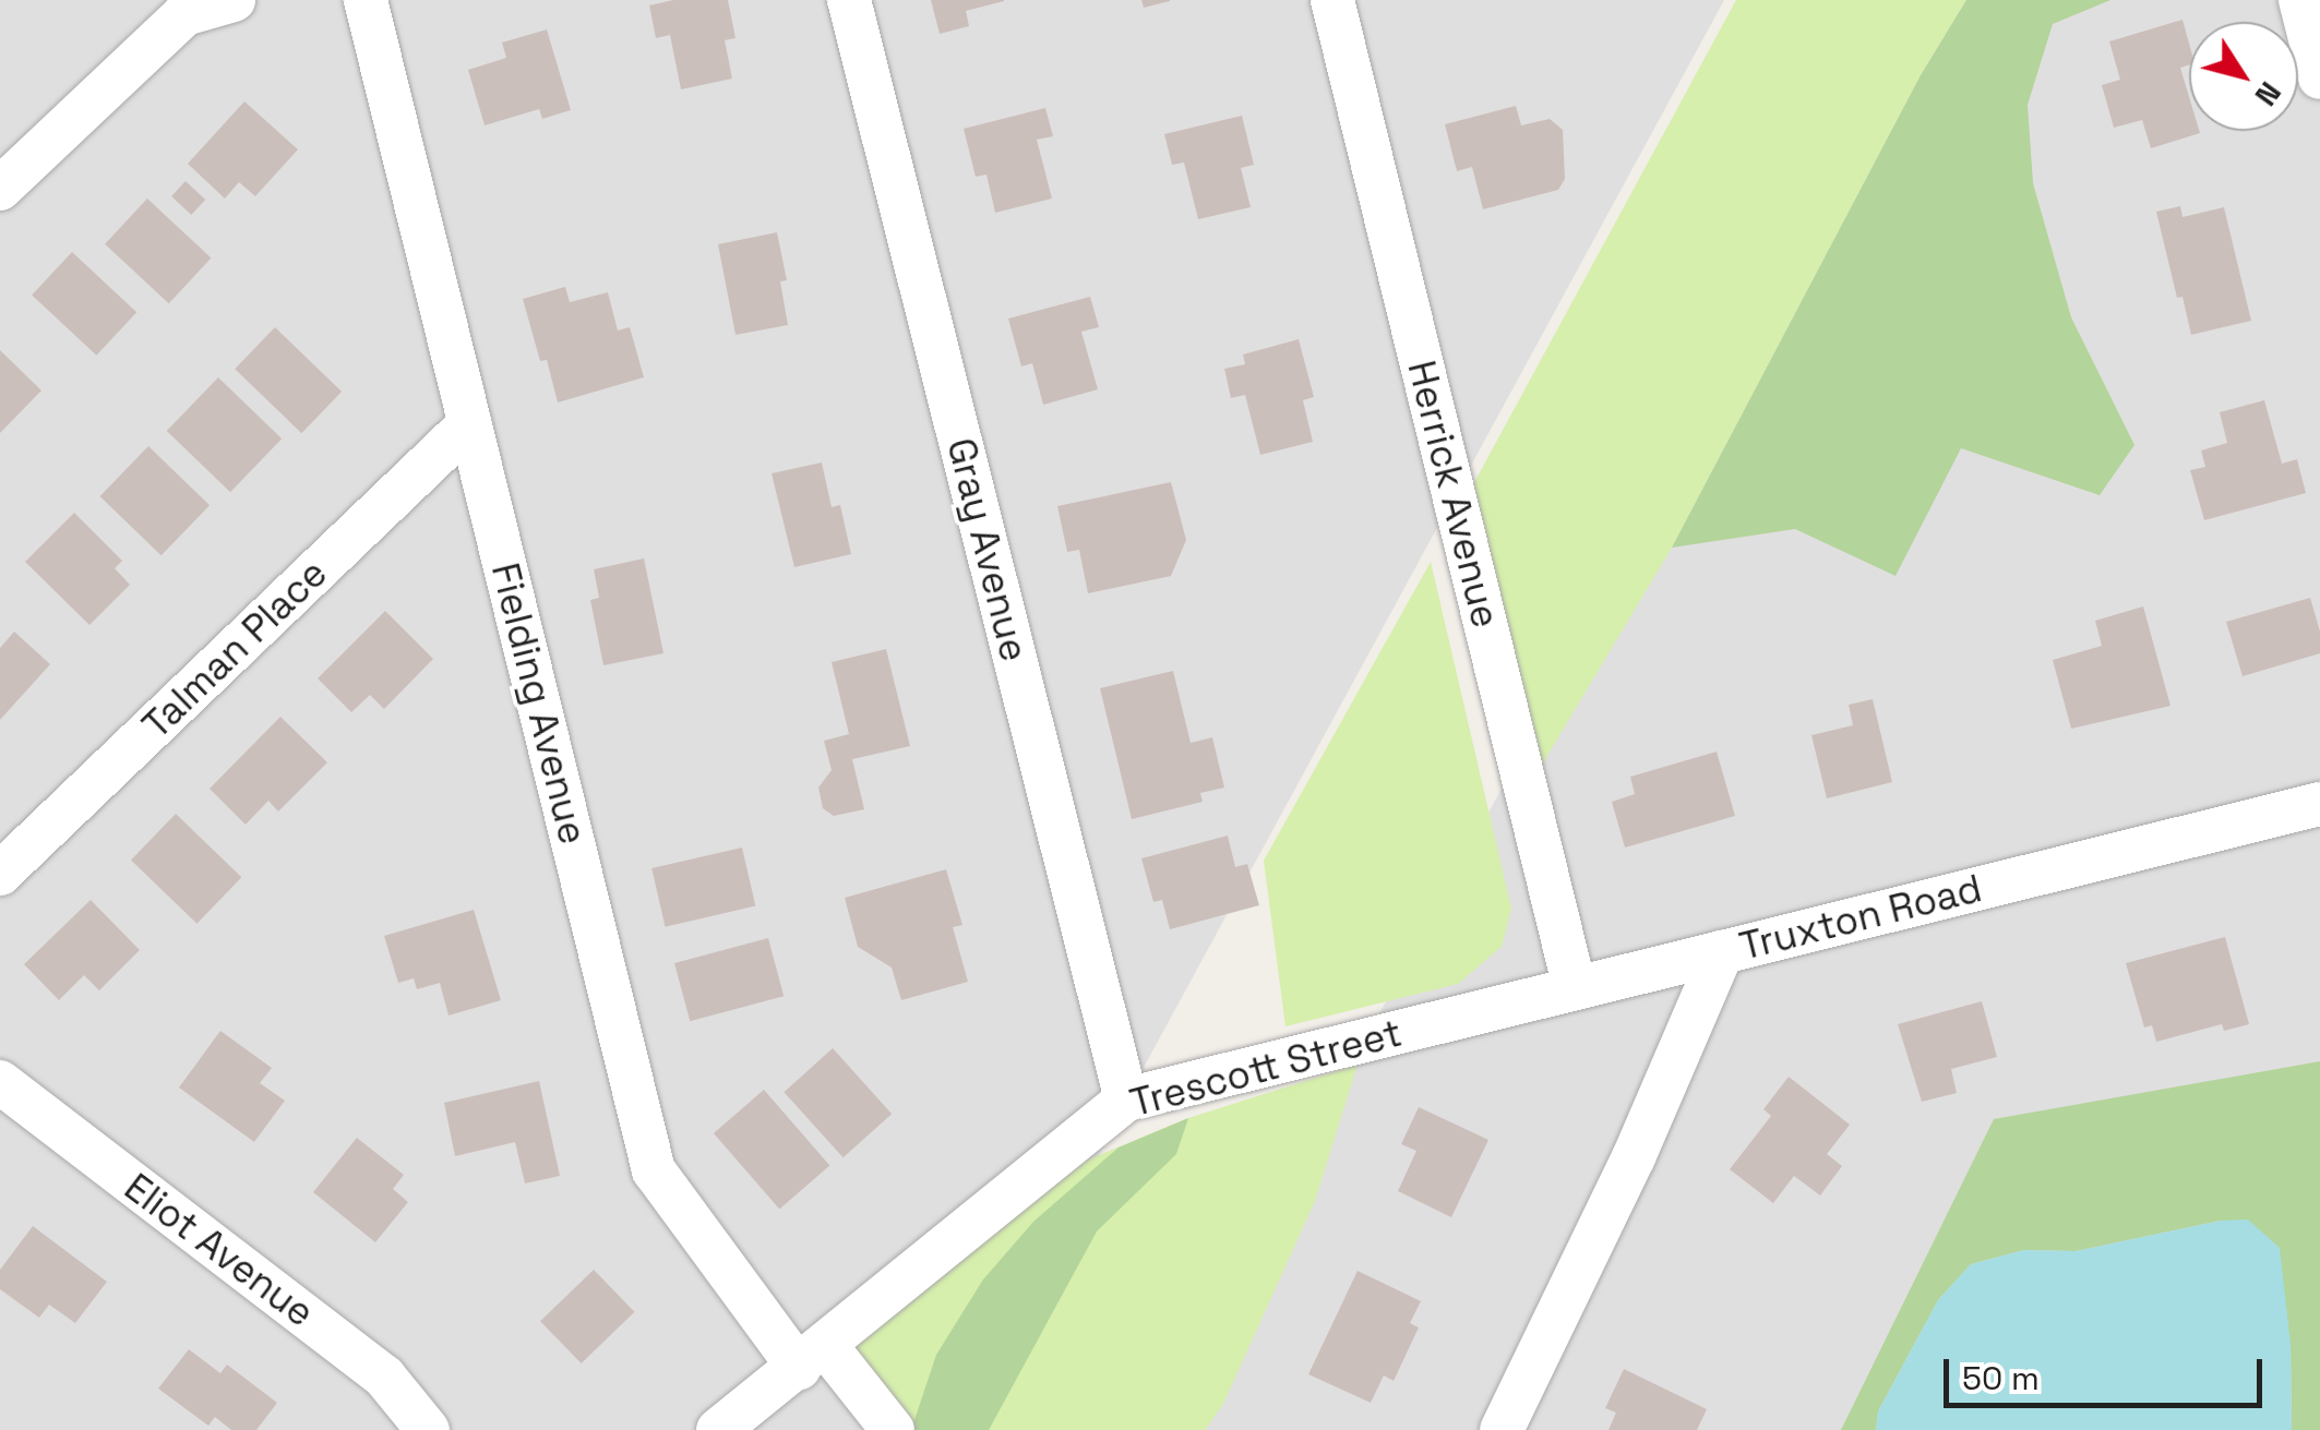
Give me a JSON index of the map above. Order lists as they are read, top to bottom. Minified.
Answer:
{"streets":{"street":["Herrick Avenue","Gray Avenue","Talman Place","Fielding Avenue","Truxton Road","Trescott Street","Eliot Avenue"]},"crossings":[["Herrick Avenue","Trescott Street"],["Gray Avenue","Trescott Street"],["Talman Place","Fielding Avenue"],["Fielding Avenue","Trescott Street"],["Truxton Road","Trescott Street"]],"scale_bar":"50 m","north":"bottom right"}
